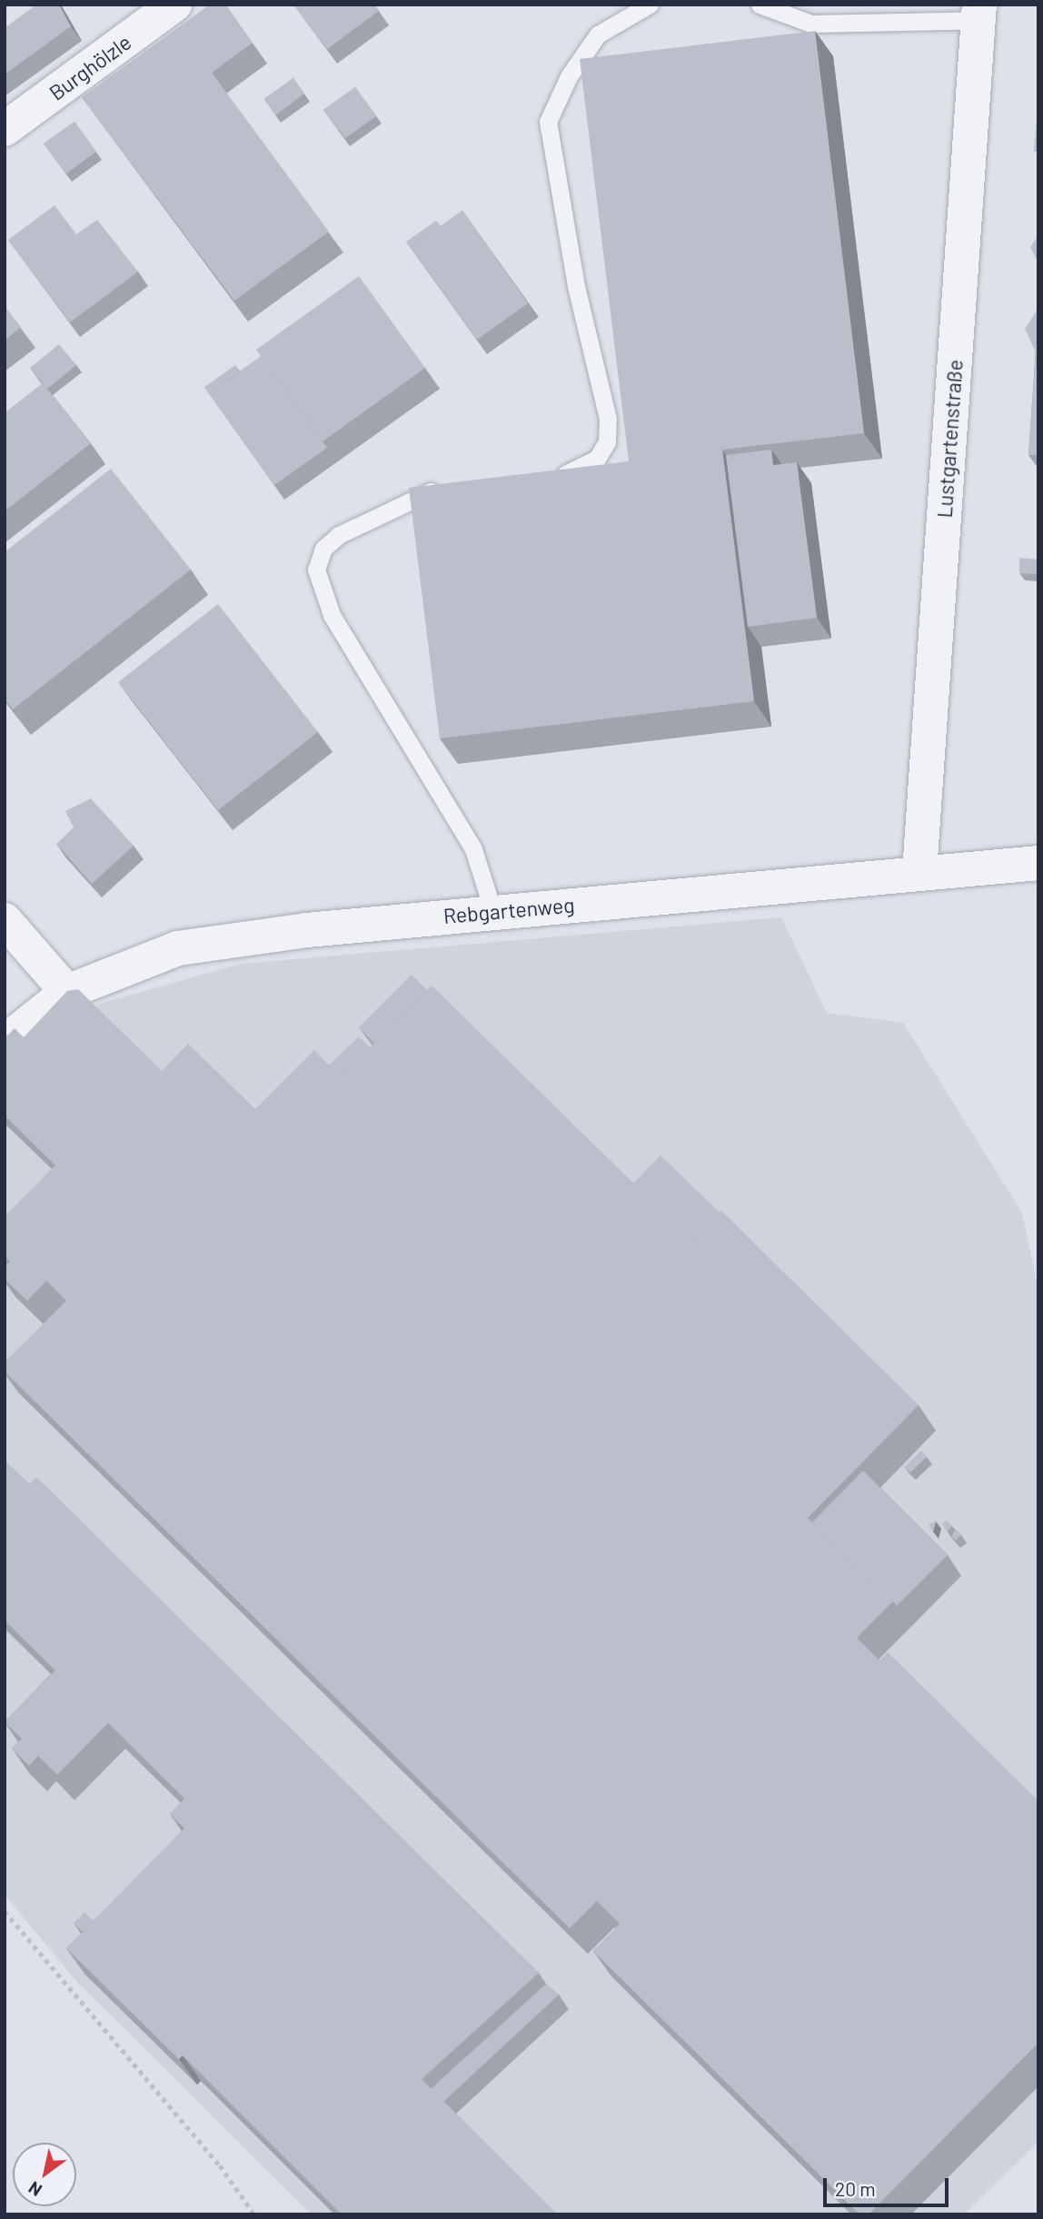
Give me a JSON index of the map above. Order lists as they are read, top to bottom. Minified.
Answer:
{"streets":{"street":["Burghölzle","Lustgartenstraße","Rebgartenweg"]},"crossings":[["Lustgartenstraße","Rebgartenweg"]],"scale_bar":"20 m","north":"bottom left"}
